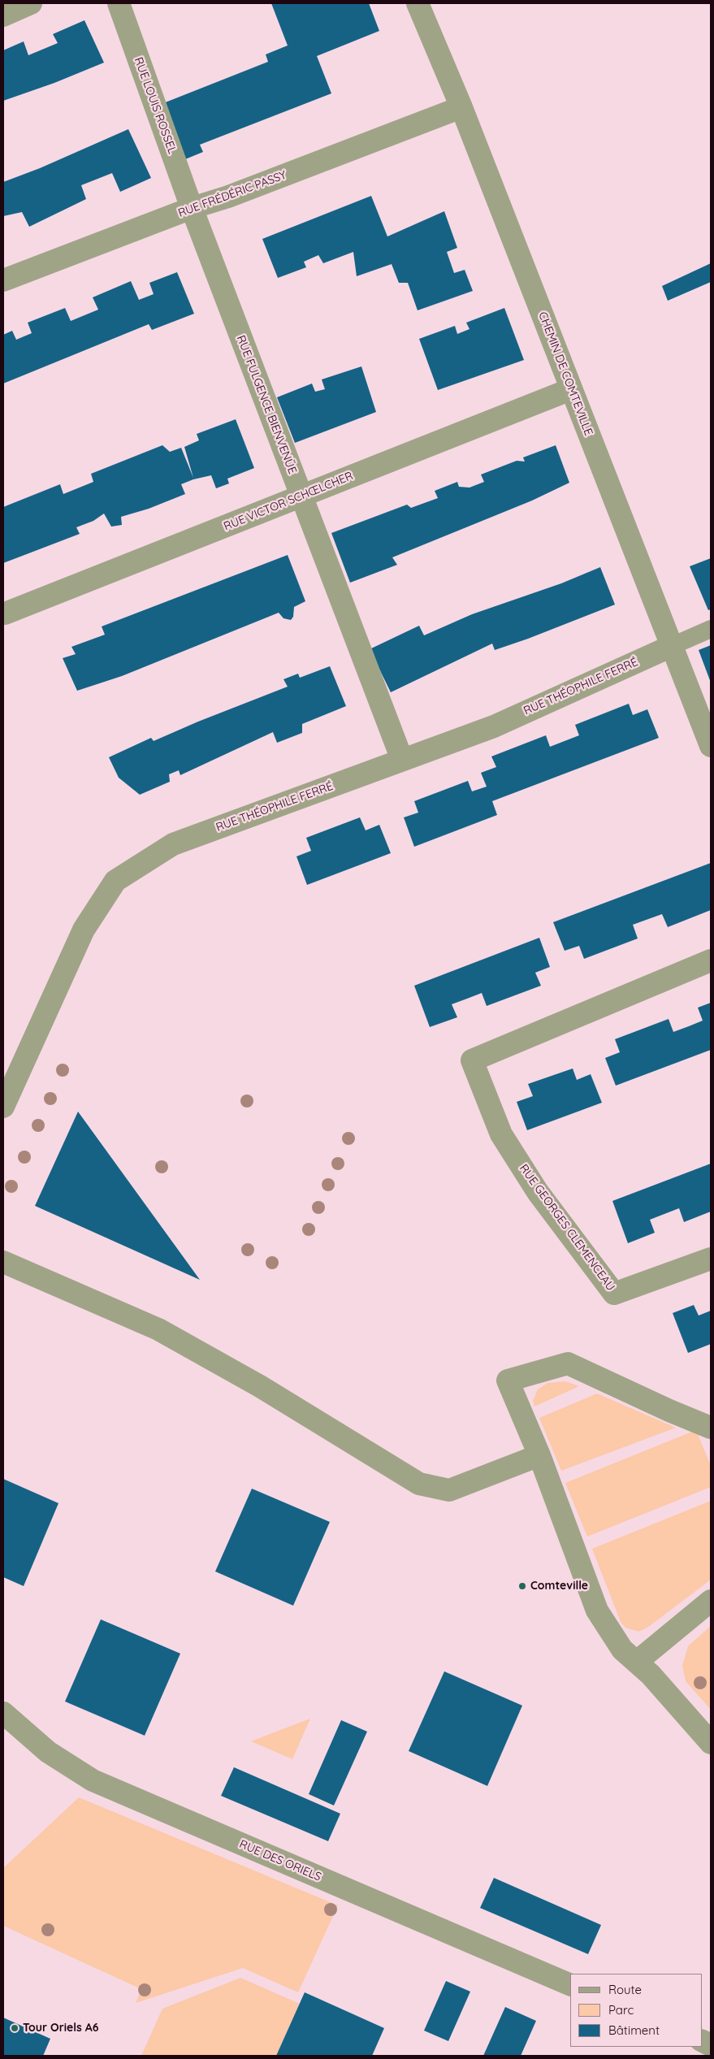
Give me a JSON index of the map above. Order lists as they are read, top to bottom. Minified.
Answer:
{"streets":{"street":["RUE LOUIS ROSSEL","RUE FRÉDÉRIC PASSY","CHEMIN DE COMTEVILLE","RUE FULGENCE BIENVENÜE","RUE VICTOR SCHŒLCHER","RUE THÉOPHILE FERRÉ","RUE GEORGES CLEMENCEAU","RUE DES ORIELS"]},"crossings":[["RUE LOUIS ROSSEL","RUE FRÉDÉRIC PASSY"],["RUE LOUIS ROSSEL","RUE FULGENCE BIENVENÜE"],["RUE FRÉDÉRIC PASSY","CHEMIN DE COMTEVILLE"],["RUE FRÉDÉRIC PASSY","RUE FULGENCE BIENVENÜE"],["CHEMIN DE COMTEVILLE","RUE VICTOR SCHŒLCHER"],["CHEMIN DE COMTEVILLE","RUE THÉOPHILE FERRÉ"],["RUE FULGENCE BIENVENÜE","RUE VICTOR SCHŒLCHER"],["RUE FULGENCE BIENVENÜE","RUE THÉOPHILE FERRÉ"]],"places":["Comteville","Tour Oriels A6"],"legend":["Route","Parc","Bâtiment"]}
